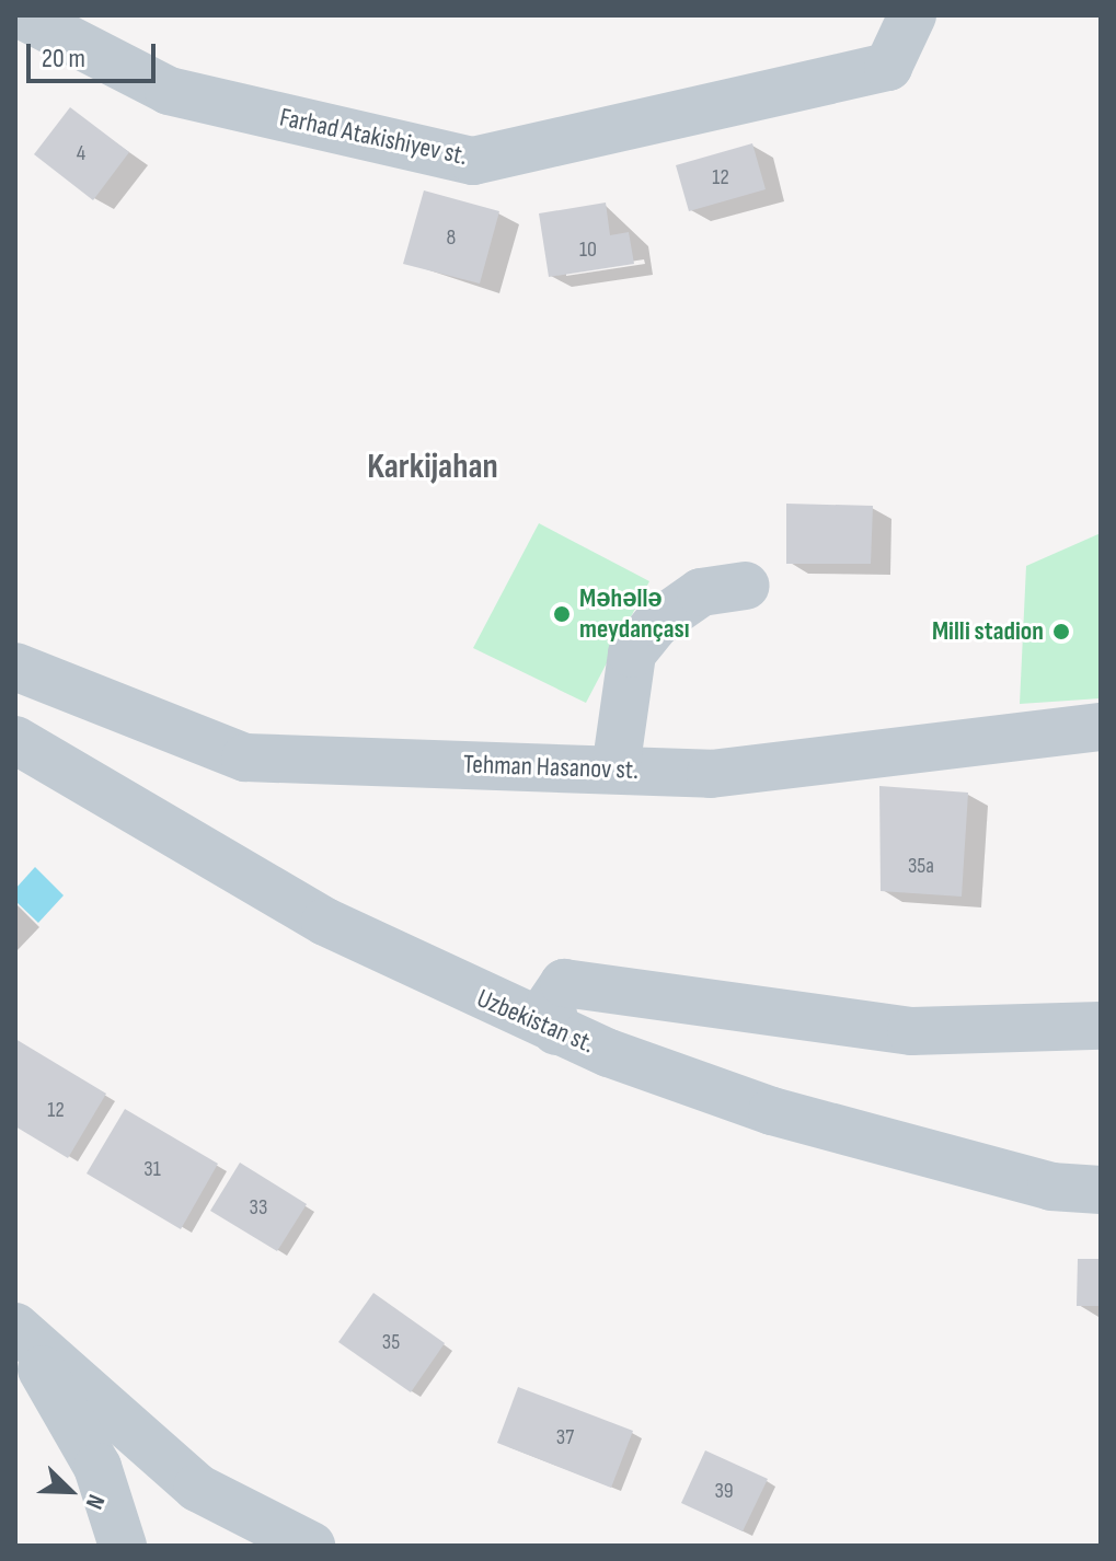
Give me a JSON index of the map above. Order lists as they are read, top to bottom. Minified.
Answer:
{"streets":{"street":["Farhad Atakishiyev st.","Tehman Hasanov st.","Uzbekistan st."]},"districts":["Karkijahan"],"places":["Məhəllə meydançası","Milli stadion"],"house_numbers":["4","12","8","10","35а","12","31","33","35","37","39"],"scale_bar":"20 m","north":"bottom right"}
